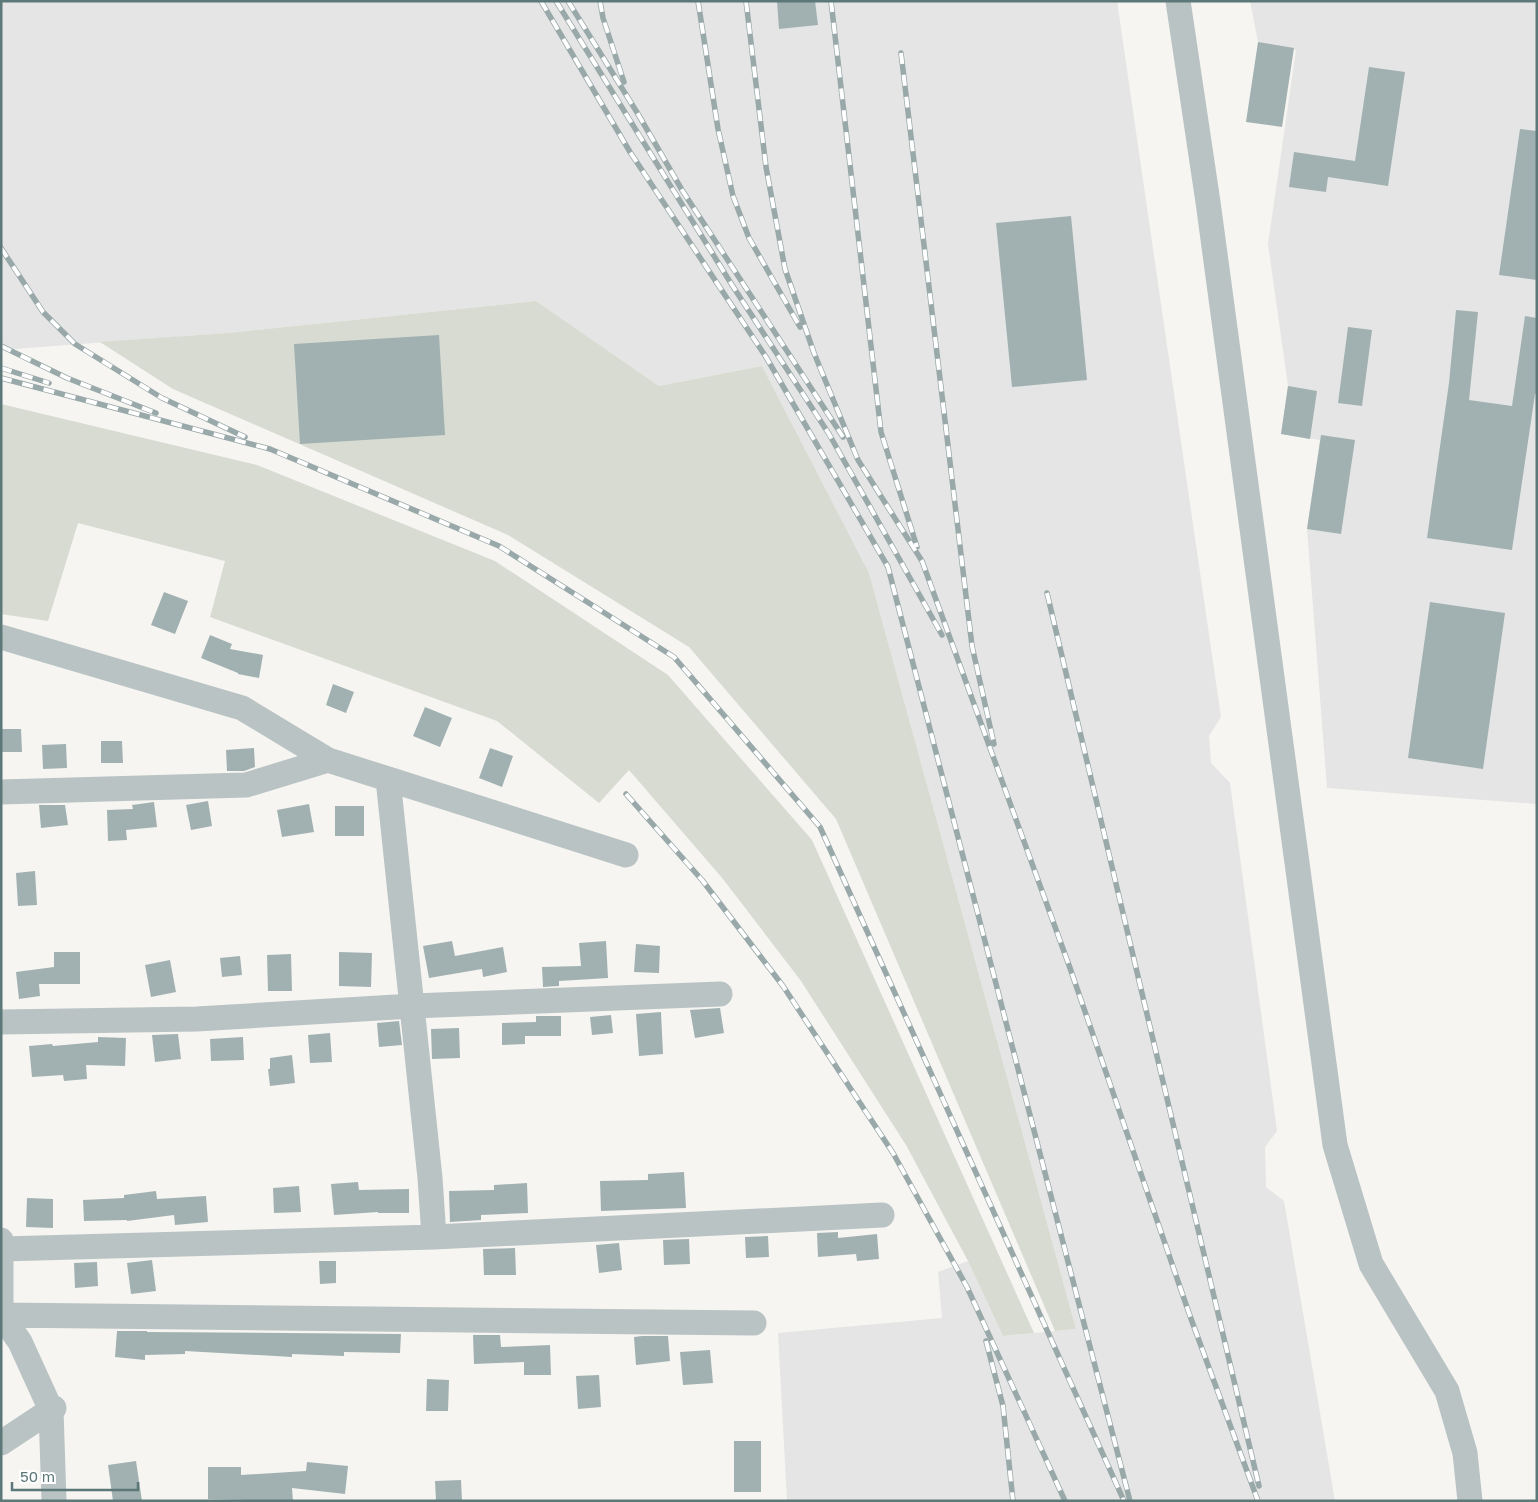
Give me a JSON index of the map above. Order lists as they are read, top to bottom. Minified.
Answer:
{"scale_bar":"50 m"}
